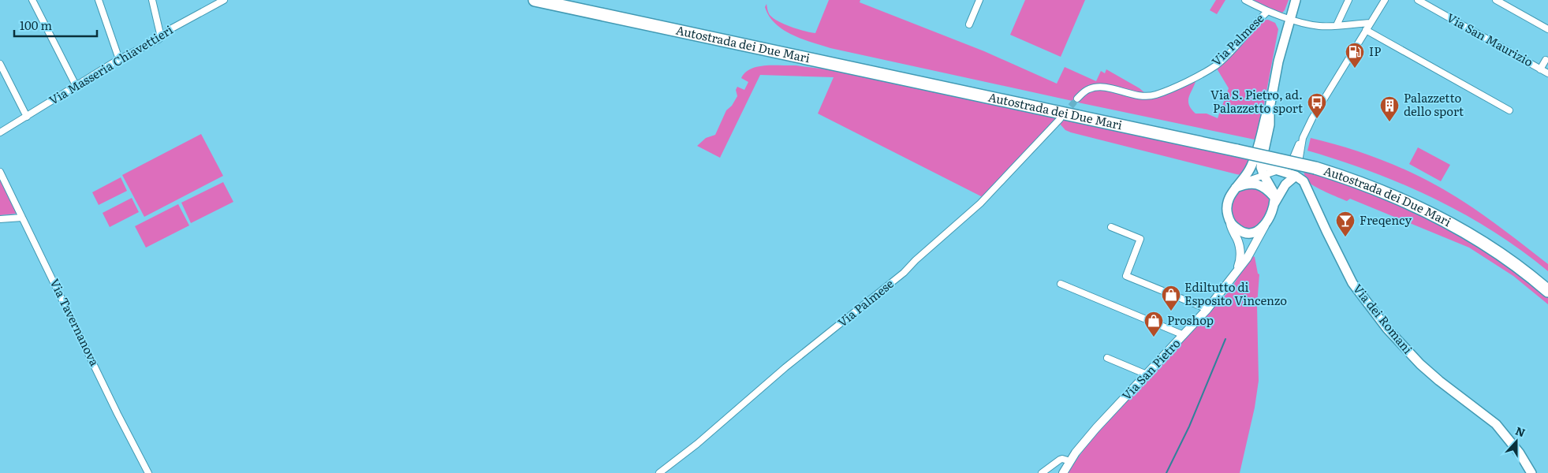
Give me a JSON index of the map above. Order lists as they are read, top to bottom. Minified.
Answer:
{"streets":{"highway":["Autostrada dei Due Mari"],"main road":["Via dei Romani"],"street":["Via Palmese","Via San Maurizio","Via Masseria Chiavettieri","Via Tavernanova","Via San Pietro"]},"places":{"fuel station":["IP"],"bus stop":["Via S. Pietro, ad. Palazzetto sport"],"building":["Palazzetto dello sport"],"bar":["Freqency"],"shop":["Ediltutto di Esposito Vincenzo","Proshop"]},"scale_bar":"100 m","north":"top"}
